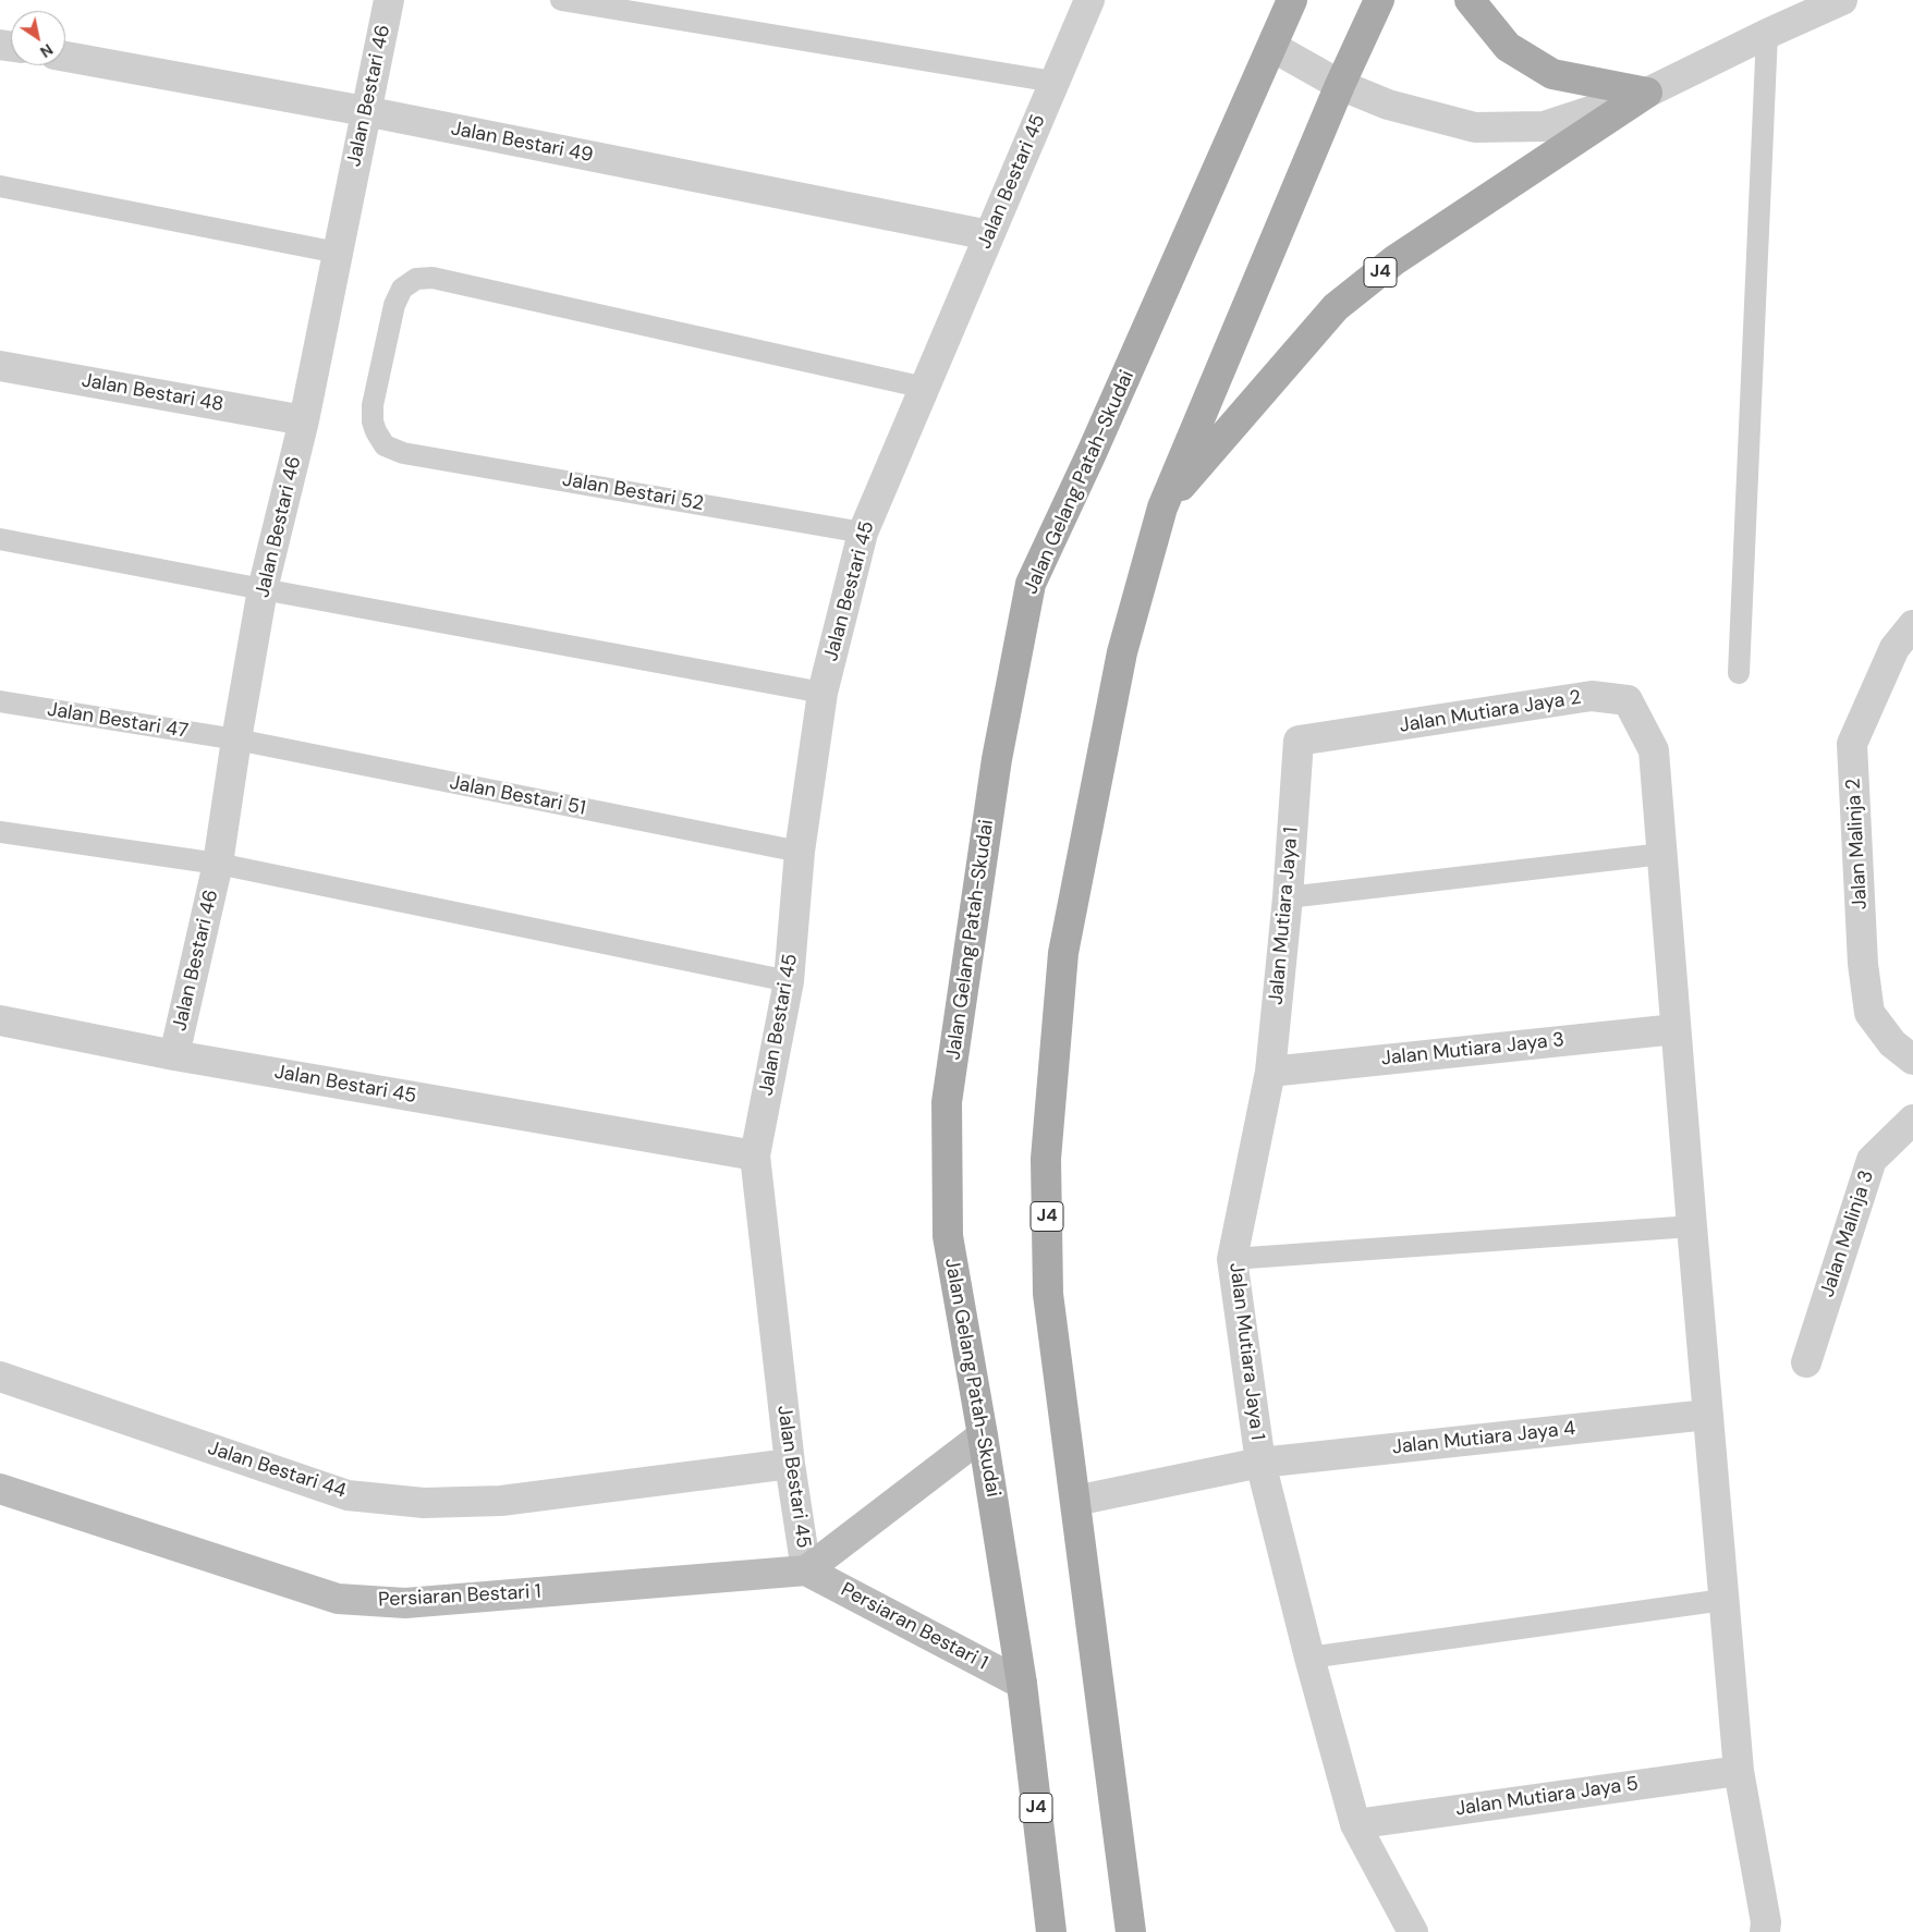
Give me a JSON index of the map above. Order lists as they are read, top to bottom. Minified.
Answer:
{"streets":{"main road":["J4","Jalan Gelang Patah-Skudai"],"street":["Jalan Bestari 46","Jalan Bestari 49","Jalan Bestari 45","Jalan Bestari 48","Jalan Mutiara Jaya 2","Jalan Malinja 2","Jalan Mutiara Jaya 1","Jalan Mutiara Jaya 3","Jalan Malinja 3","Jalan Mutiara Jaya 4","Jalan Bestari 44","Persiaran Bestari 1","Jalan Mutiara Jaya 5"],"lane":["Jalan Bestari 52","Jalan Bestari 47","Jalan Bestari 51"]},"crossings":[["Jalan Bestari 46","Jalan Bestari 49"],["Jalan Bestari 46","Jalan Bestari 45"],["Jalan Bestari 46","Jalan Bestari 48"],["Jalan Bestari 46","Jalan Bestari 47"],["Jalan Bestari 46","Jalan Bestari 51"],["Jalan Bestari 49","Jalan Bestari 45"],["Jalan Bestari 45","Jalan Bestari 52"],["Jalan Bestari 45","Jalan Bestari 51"],["Jalan Bestari 45","Jalan Bestari 44"],["Jalan Bestari 45","Persiaran Bestari 1"],["J4","Jalan Mutiara Jaya 4"],["Jalan Gelang Patah-Skudai","Persiaran Bestari 1"],["Jalan Mutiara Jaya 2","Jalan Mutiara Jaya 1"],["Jalan Bestari 47","Jalan Bestari 51"],["Jalan Mutiara Jaya 1","Jalan Mutiara Jaya 3"],["Jalan Mutiara Jaya 1","Jalan Mutiara Jaya 4"],["Jalan Mutiara Jaya 1","Jalan Mutiara Jaya 5"]],"north":"bottom right"}
